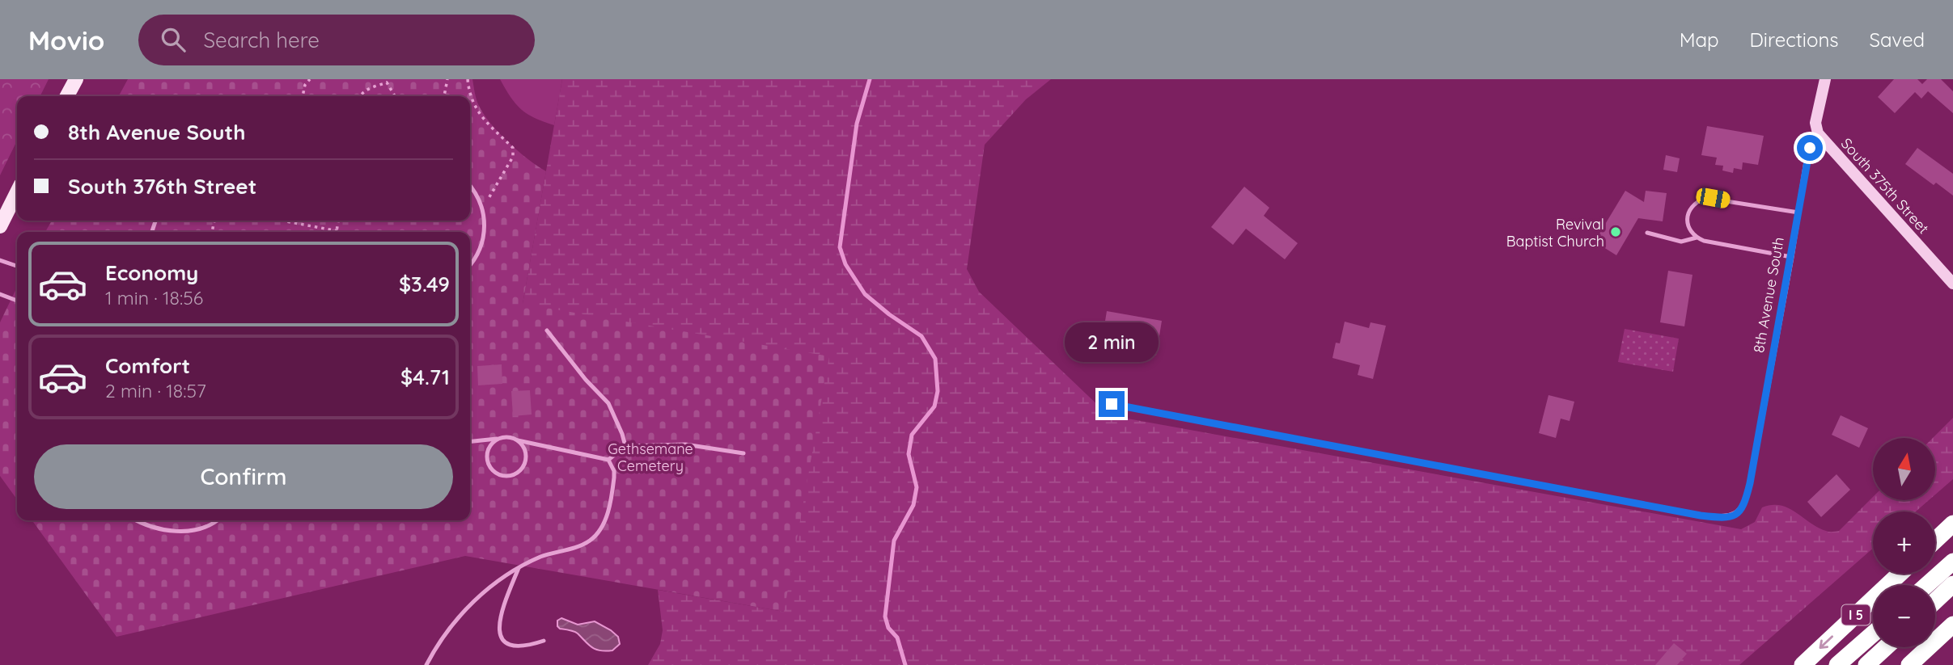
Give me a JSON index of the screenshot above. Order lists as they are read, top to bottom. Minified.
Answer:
{"streets":{"highway":["I 5"],"street":["South 375th Street","8th Avenue South"]},"crossings":[["South 375th Street","8th Avenue South"]],"parks":["Gethsemane Cemetery"],"places":["Revival Baptist Church"],"north":"top","page":{"header":"Movio","search":"Search here","nav":["Map","Directions","Saved"],"banner":["8th Avenue South","South 376th Street"],"list":[{"name":"Economy","note":"1 min · 18:56","value":"$3.49"},{"name":"Comfort","note":"2 min · 18:57","value":"$4.71"}],"bubble":"2 min","buttons":"Confirm","map_buttons":["+","−"]}}
